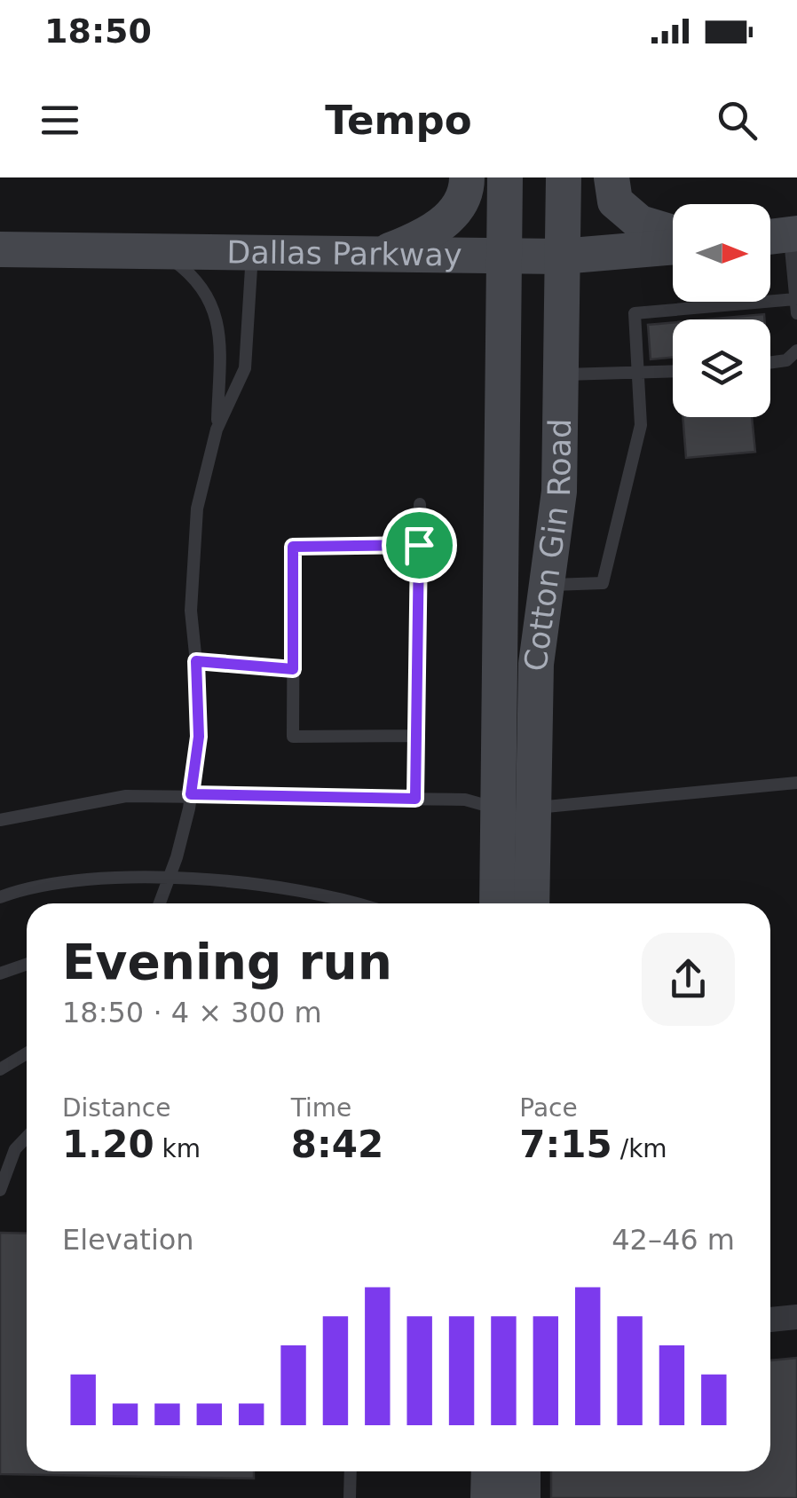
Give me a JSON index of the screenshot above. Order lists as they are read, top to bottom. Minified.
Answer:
{"streets":{"street":["Dallas Parkway","Cotton Gin Road"]},"crossings":[["Dallas Parkway","Cotton Gin Road"]],"north":"right","page":{"status":"18:50","header":"Tempo","heading":["Evening run","18:50 · 4 × 300 m"],"stats":[["Distance","1.20 km"],["Time","8:42"],["Pace","7:15 /km"]],"chart":["Elevation","42–46 m"]}}
